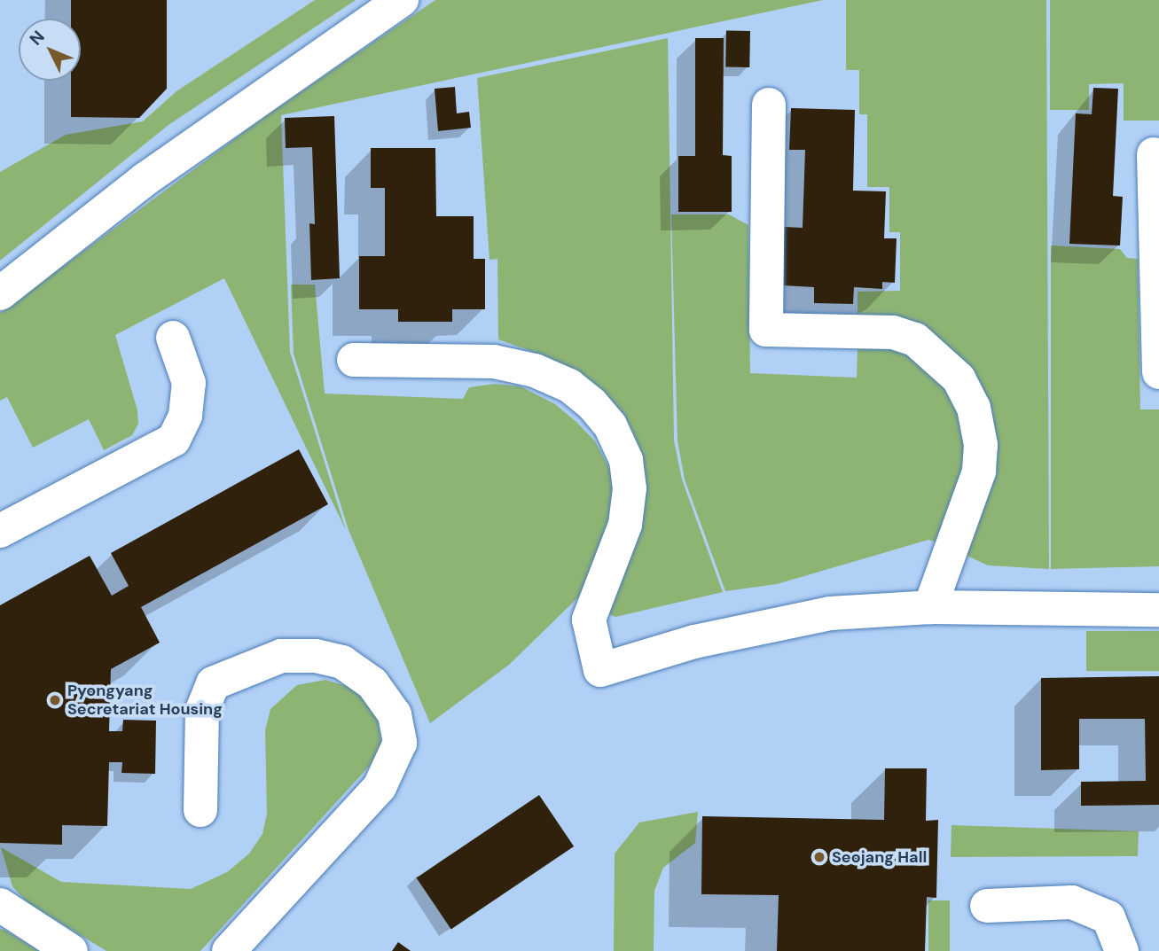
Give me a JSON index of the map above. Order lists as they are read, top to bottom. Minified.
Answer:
{"places":["Pyongyang Secretariat Housing","Seojang Hall"],"north":"top left"}
